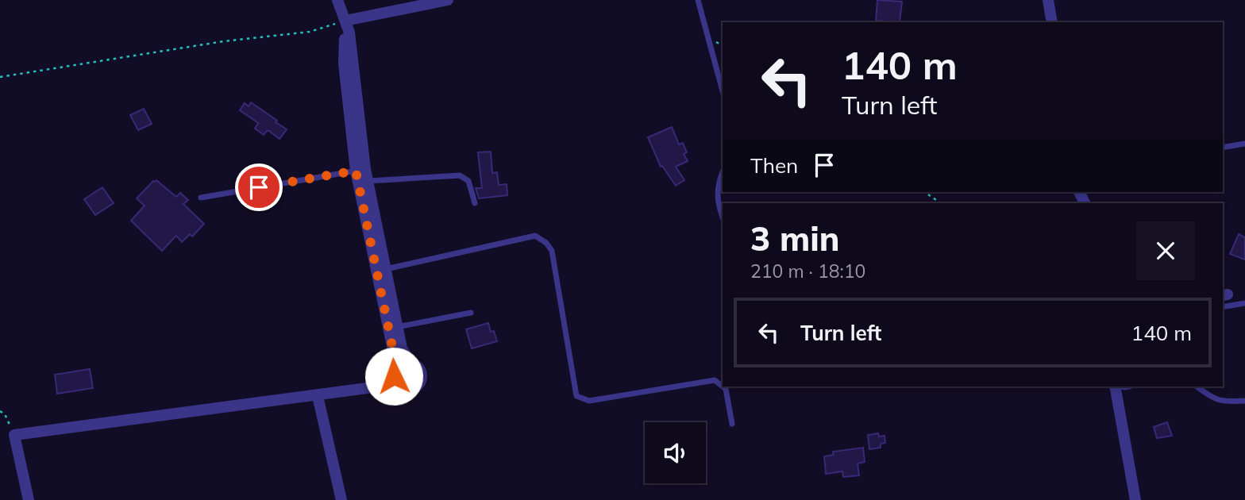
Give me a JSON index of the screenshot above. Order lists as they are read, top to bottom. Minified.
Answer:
{"page":{"turn":["140 m","Turn left"],"then":"Then","heading":["3 min","210 m · 18:10"],"list":[{"name":"Turn left","value":"140 m"}]}}
